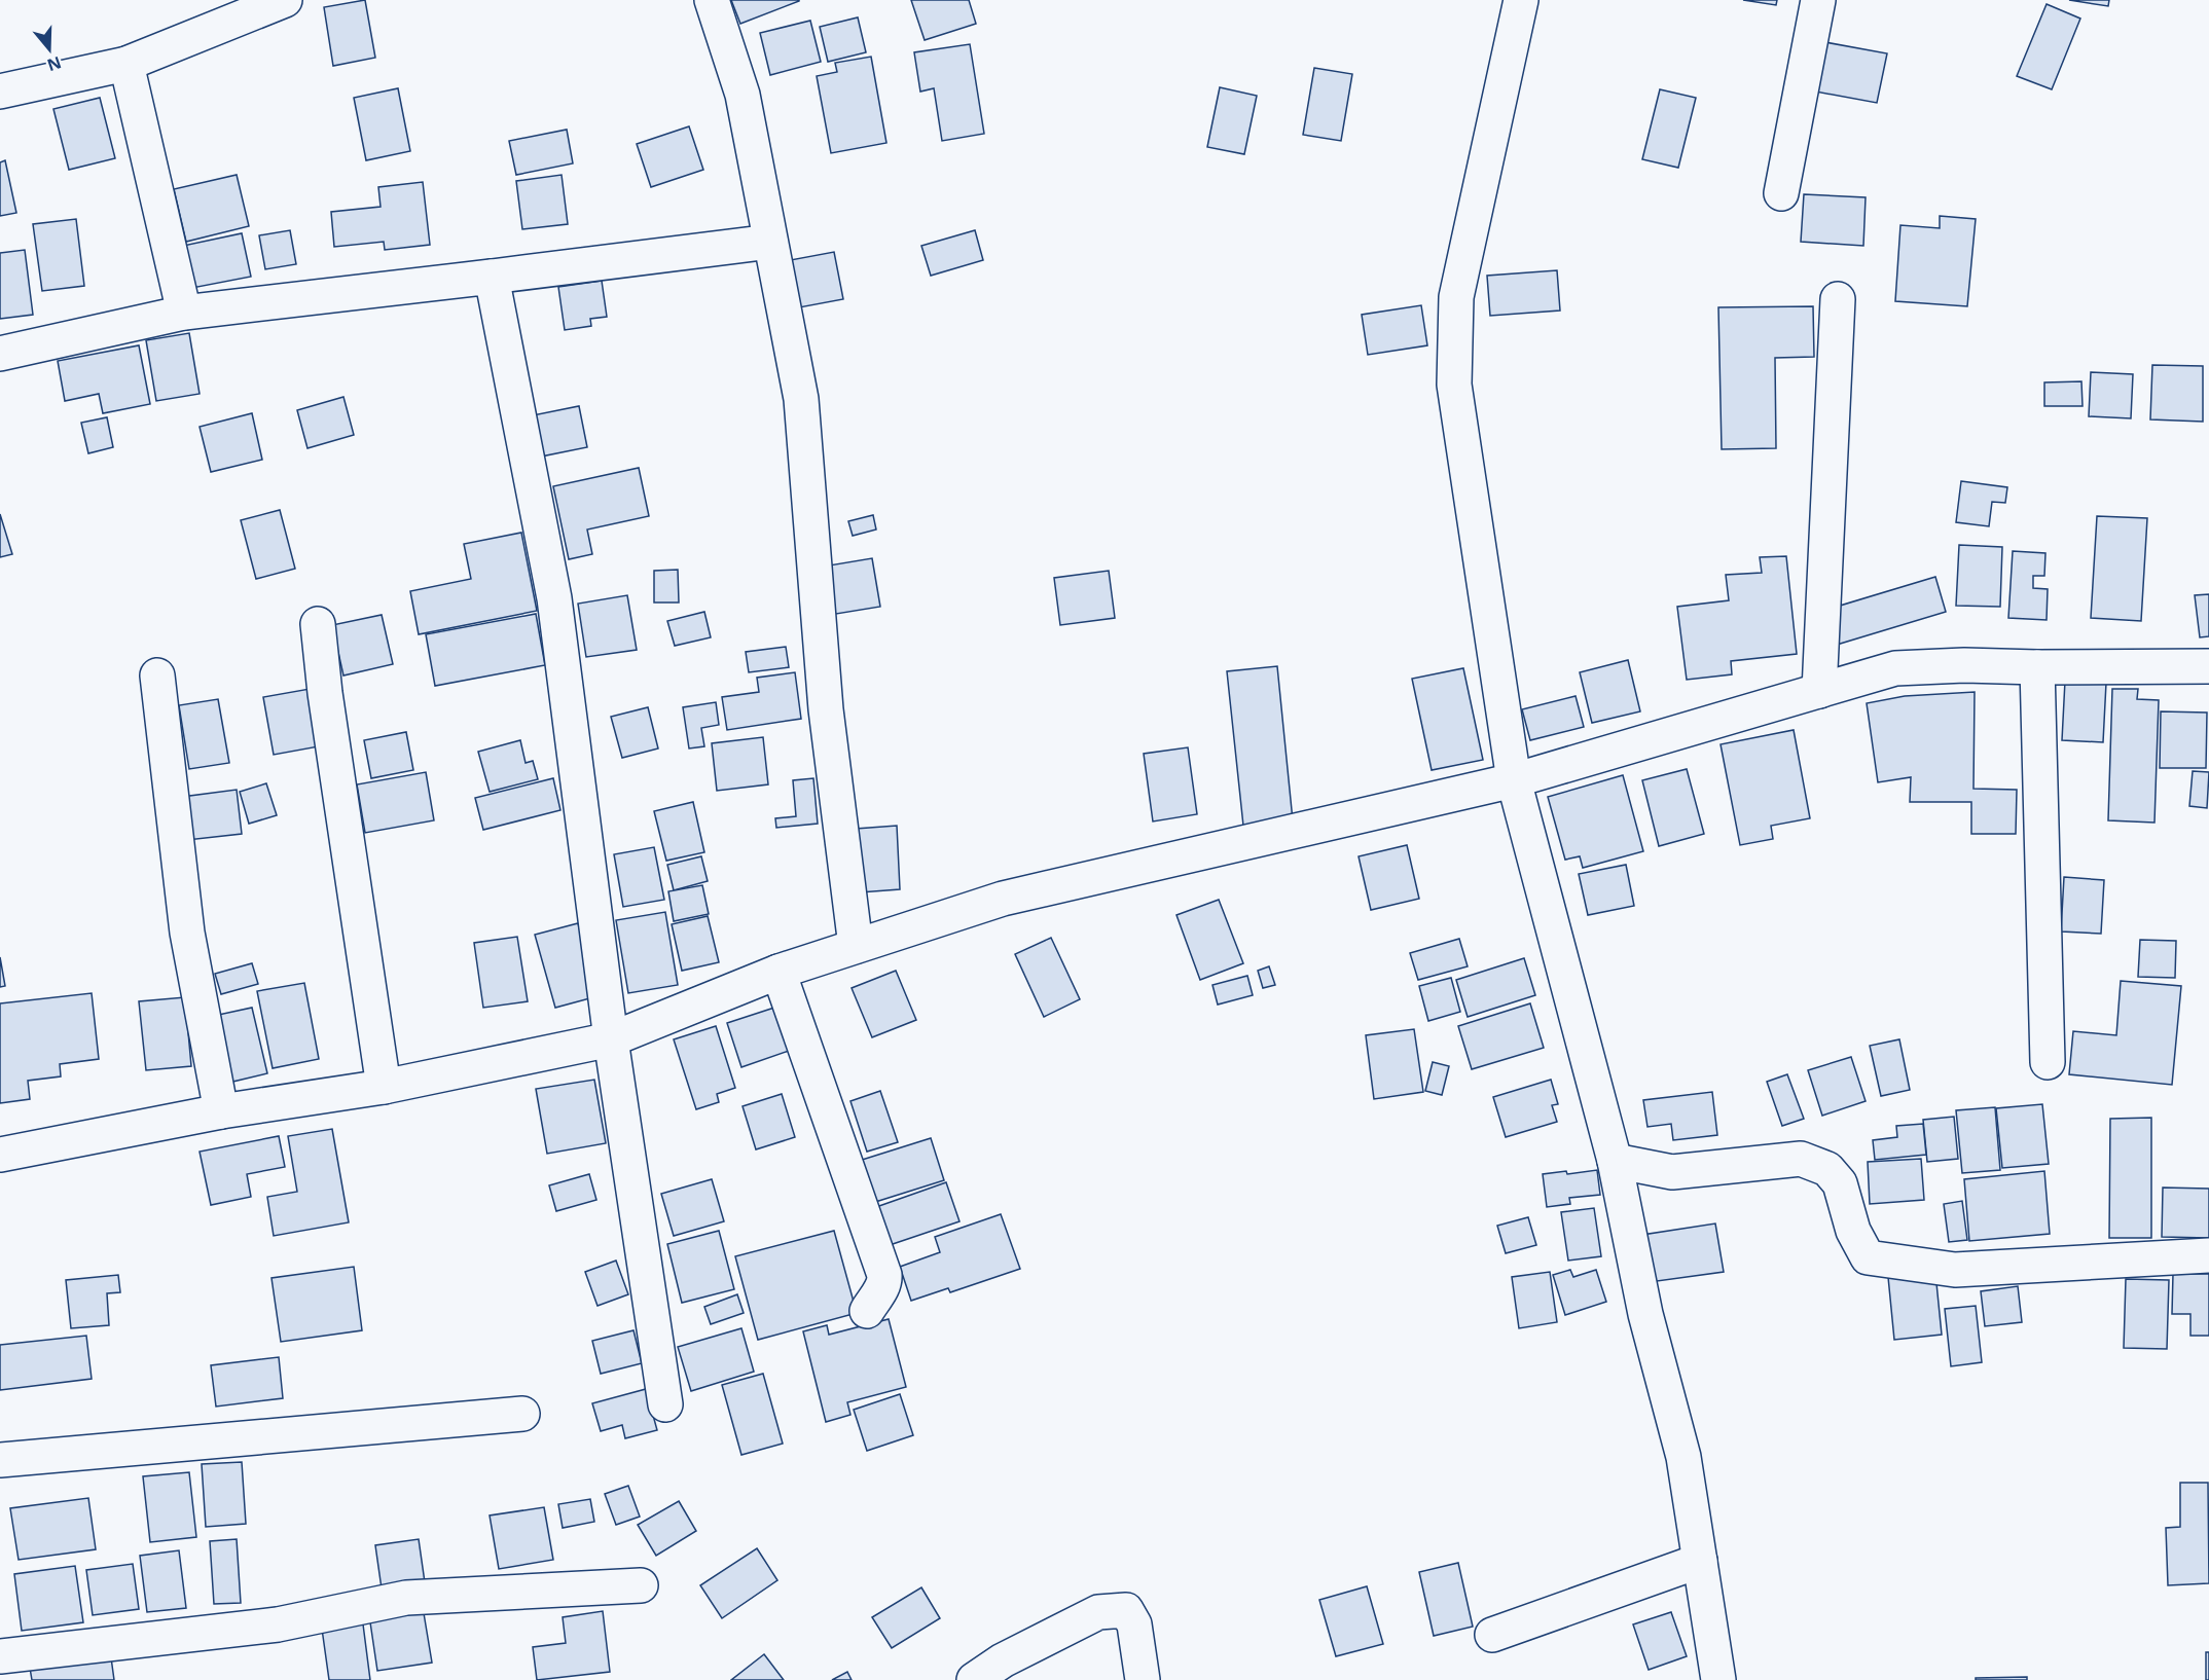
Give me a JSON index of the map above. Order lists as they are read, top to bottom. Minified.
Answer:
{"north":"bottom"}
